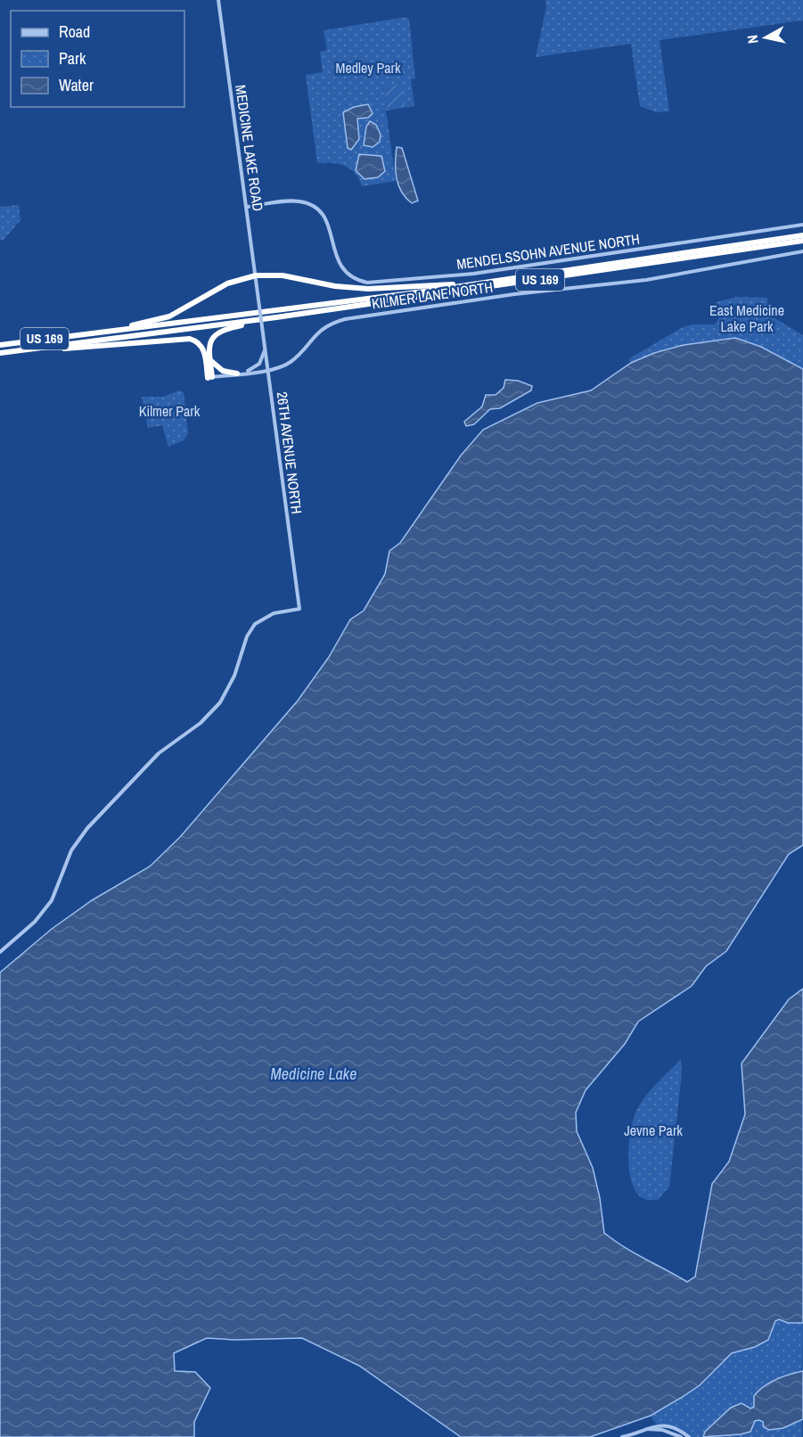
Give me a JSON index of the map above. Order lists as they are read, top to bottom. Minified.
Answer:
{"streets":{"highway":["US 169"],"street":["MEDICINE LAKE ROAD","MENDELSSOHN AVENUE NORTH","KILMER LANE NORTH","26TH AVENUE NORTH"]},"crossings":[["MEDICINE LAKE ROAD","MENDELSSOHN AVENUE NORTH"],["MEDICINE LAKE ROAD","26TH AVENUE NORTH"],["KILMER LANE NORTH","26TH AVENUE NORTH"]],"water":["Medicine Lake"],"parks":["Medley Park","East Medicine Lake Park","Kilmer Park","Jevne Park"],"legend":["Road","Park","Water"],"north":"left"}
